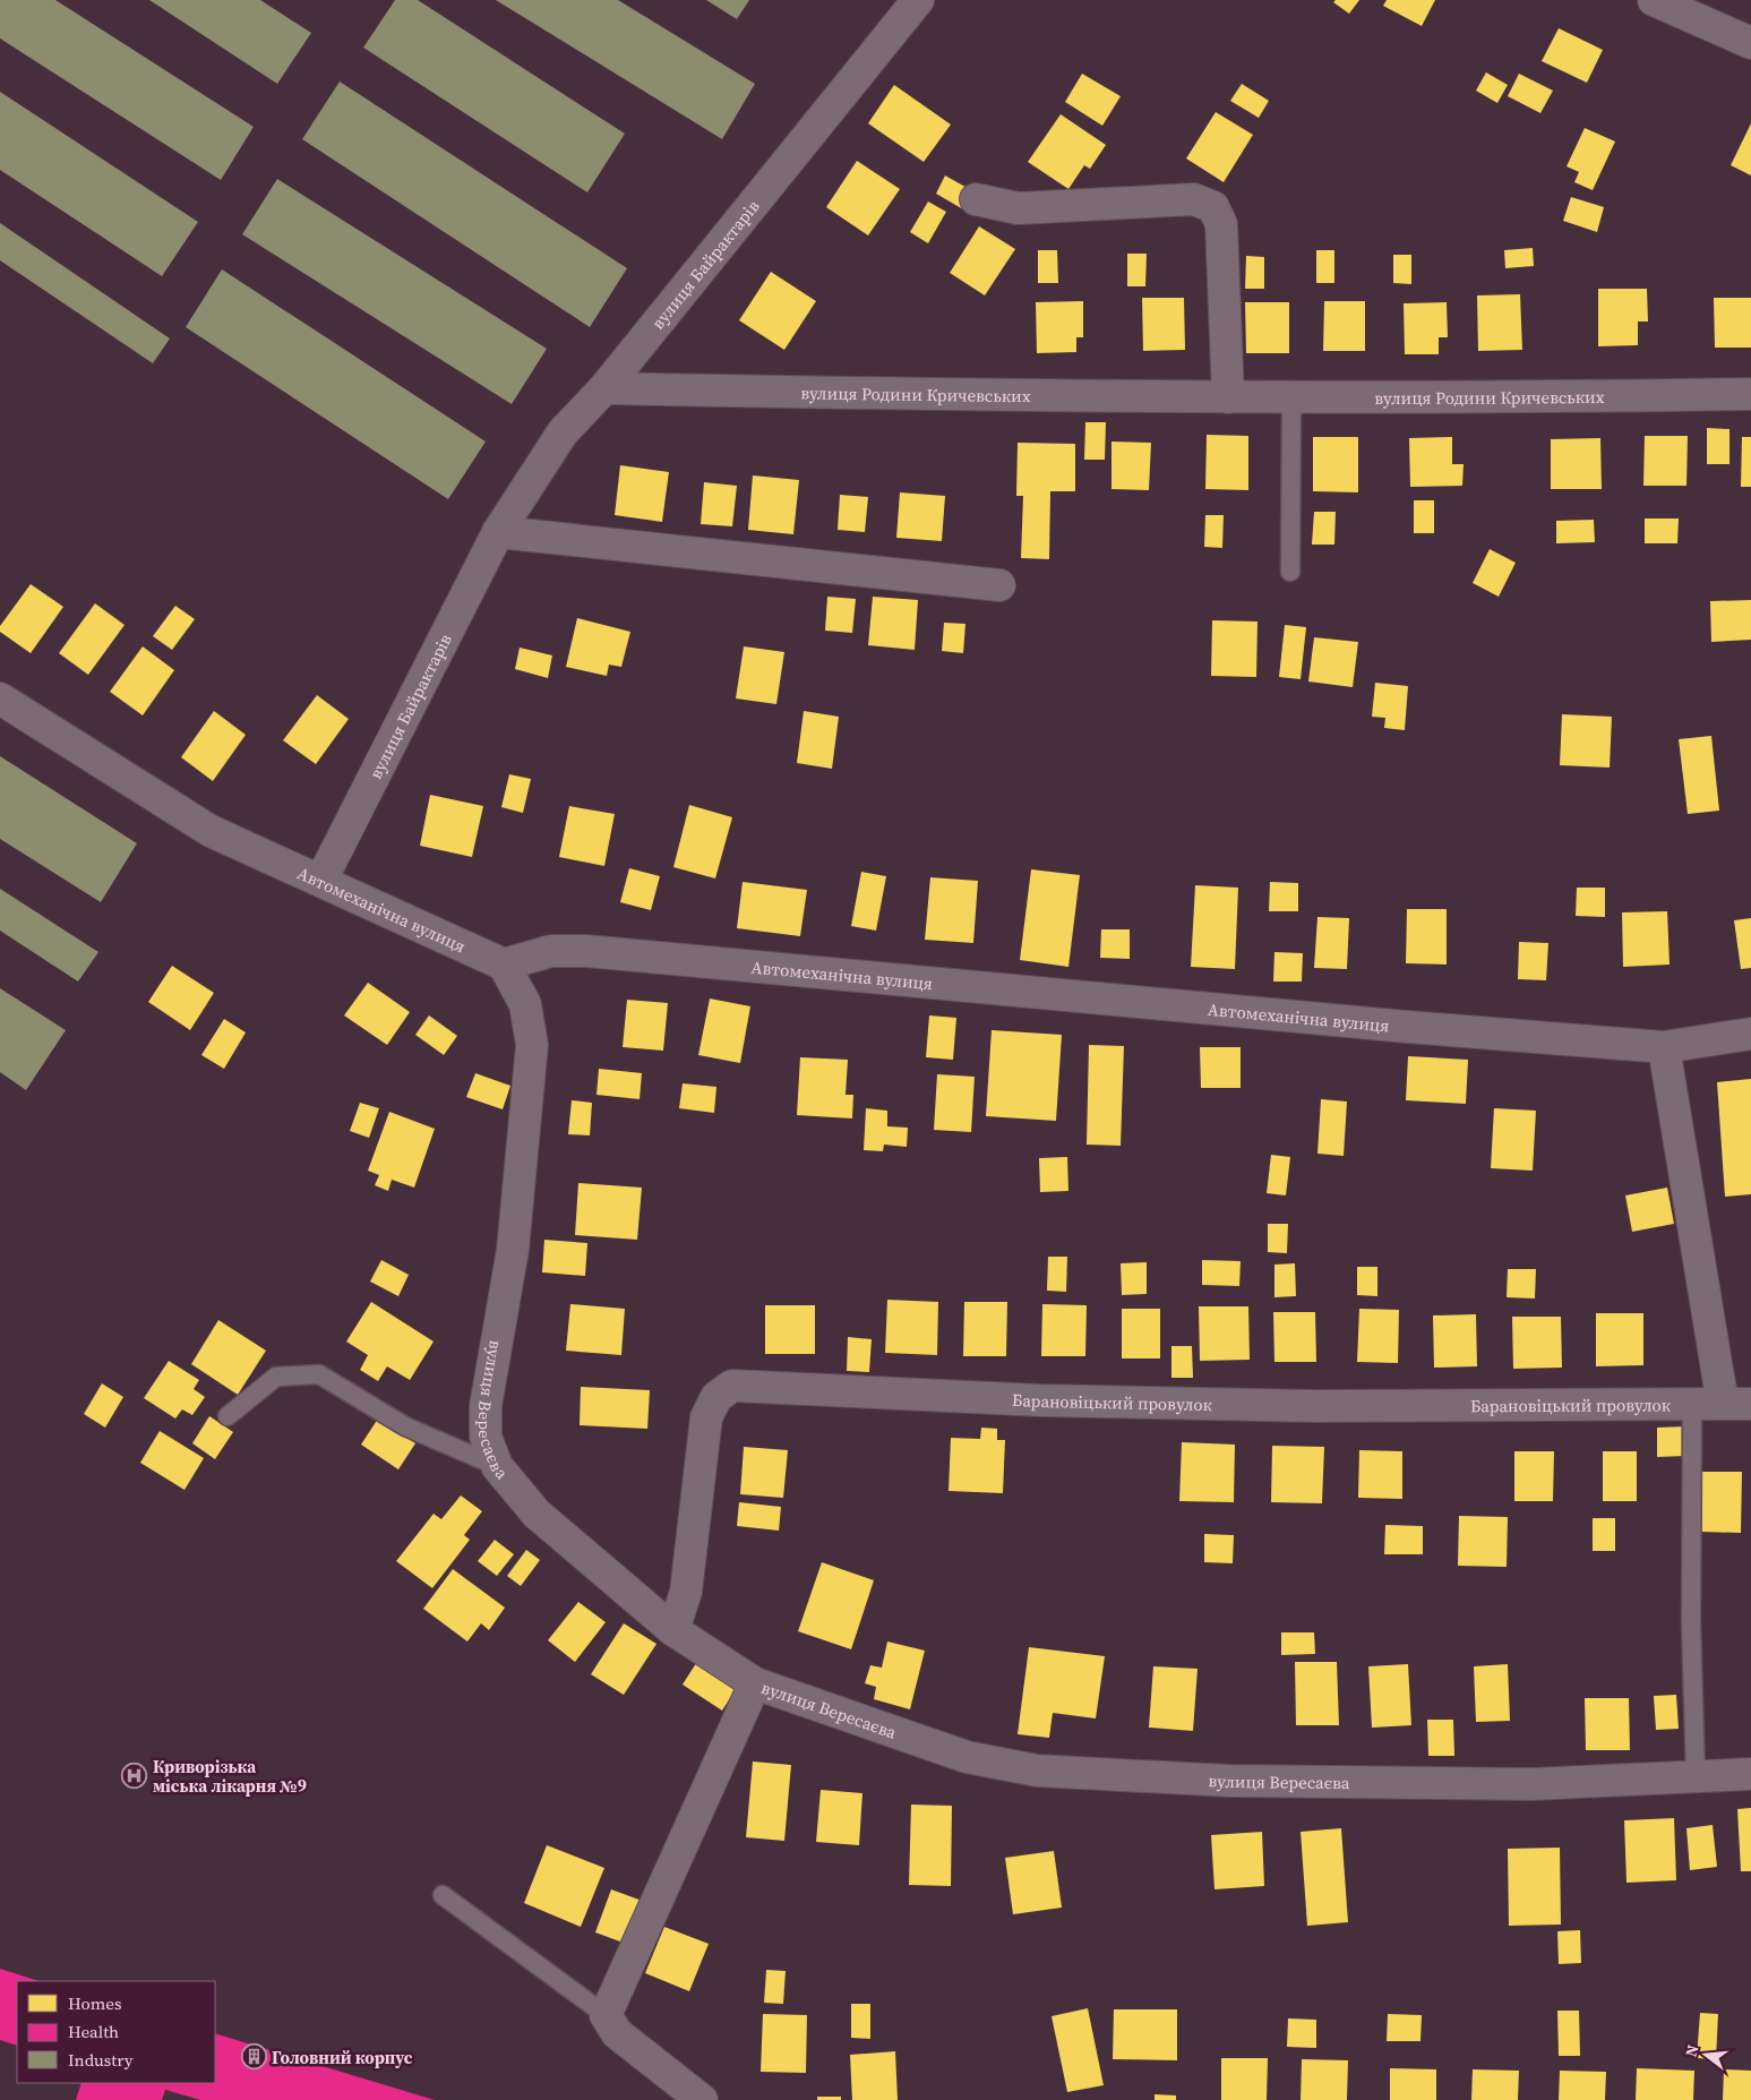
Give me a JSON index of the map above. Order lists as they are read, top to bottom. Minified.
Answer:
{"streets":{"street":["вулиця Байрактарів","вулиця Родини Кричевських","Автомеханічна вулиця","Барановіцький провулок","вулиця Вересаєва"]},"crossings":[["вулиця Байрактарів","вулиця Родини Кричевських"],["вулиця Байрактарів","Автомеханічна вулиця"],["Автомеханічна вулиця","вулиця Вересаєва"],["Барановіцький провулок","вулиця Вересаєва"]],"places":{"hospital":["Криворізька міська лікарня №9"],"building":["Головний корпус"]},"legend":["Homes","Health","Industry"],"north":"left"}
